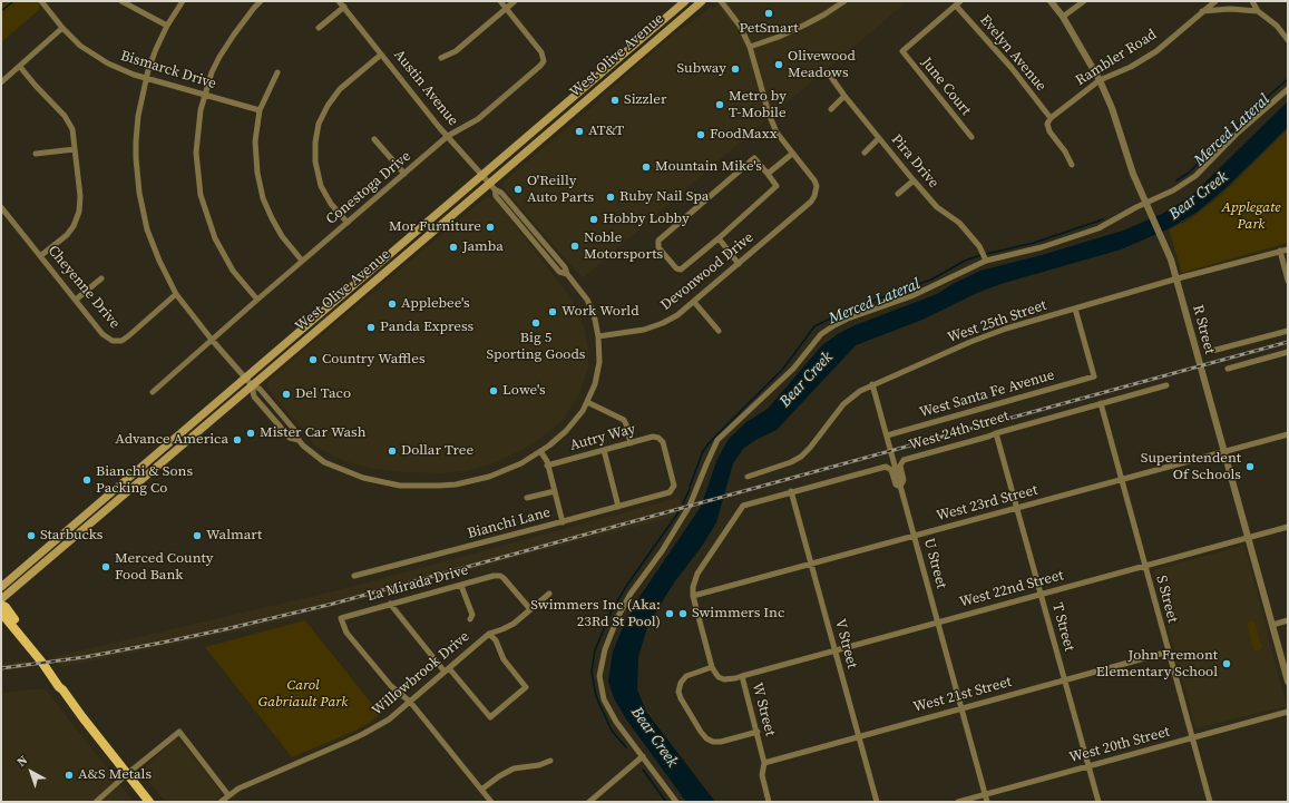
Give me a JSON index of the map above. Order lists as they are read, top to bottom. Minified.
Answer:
{"streets":{"main road":["West Olive Avenue"],"street":["Evelyn Avenue","Rambler Road","Bismarck Drive","June Court","Austin Avenue","Pira Drive","Conestoga Drive","Devonwood Drive","Cheyenne Drive","West 25th Street","R Street","West Santa Fe Avenue","West 24th Street","Autry Way","West 23rd Street","Bianchi Lane","U Street","La Mirada Drive","West 22nd Street","S Street","T Street","V Street","Willowbrook Drive","West 21st Street","W Street","West 20th Street"]},"crossings":[["Evelyn Avenue","Rambler Road"],["Evelyn Avenue","June Court"],["West Olive Avenue","Austin Avenue"],["Rambler Road","R Street"],["Austin Avenue","Conestoga Drive"],["Austin Avenue","Devonwood Drive"],["West 25th Street","R Street"],["West 25th Street","West Santa Fe Avenue"],["West 25th Street","U Street"],["R Street","West 23rd Street"],["R Street","West 22nd Street"],["West Santa Fe Avenue","U Street"],["West 24th Street","U Street"],["West 24th Street","S Street"],["West 24th Street","T Street"],["Autry Way","Bianchi Lane"],["West 23rd Street","U Street"],["West 23rd Street","S Street"],["West 23rd Street","T Street"],["West 23rd Street","V Street"],["U Street","West 22nd Street"],["U Street","West 21st Street"],["U Street","West 20th Street"],["La Mirada Drive","Willowbrook Drive"],["West 22nd Street","S Street"],["West 22nd Street","T Street"],["West 22nd Street","V Street"],["West 22nd Street","W Street"],["S Street","West 21st Street"],["S Street","West 20th Street"],["T Street","West 21st Street"],["T Street","West 20th Street"],["V Street","West 21st Street"],["West 21st Street","W Street"]],"water":["Merced Lateral","Bear Creek"],"parks":["Applegate Park","Carol Gabriault Park"],"places":["PetSmart","Olivewood Meadows","Subway","Sizzler","Metro by T-Mobile","AT&T","FoodMaxx","Mountain Mike's","O'Reilly Auto Parts","Ruby Nail Spa","Hobby Lobby","Mor Furniture","Noble Motorsports","Jamba","Applebee's","Work World","Big 5 Sporting Goods","Panda Express","Country Waffles","Lowe's","Del Taco","Mister Car Wash","Advance America","Dollar Tree","Superintendent Of Schools","Bianchi & Sons Packing Co","Starbucks","Walmart","Merced County Food Bank","Swimmers Inc (Aka: 23Rd St Pool)","Swimmers Inc","John Fremont Elementary School","A&S Metals"],"north":"top left"}
